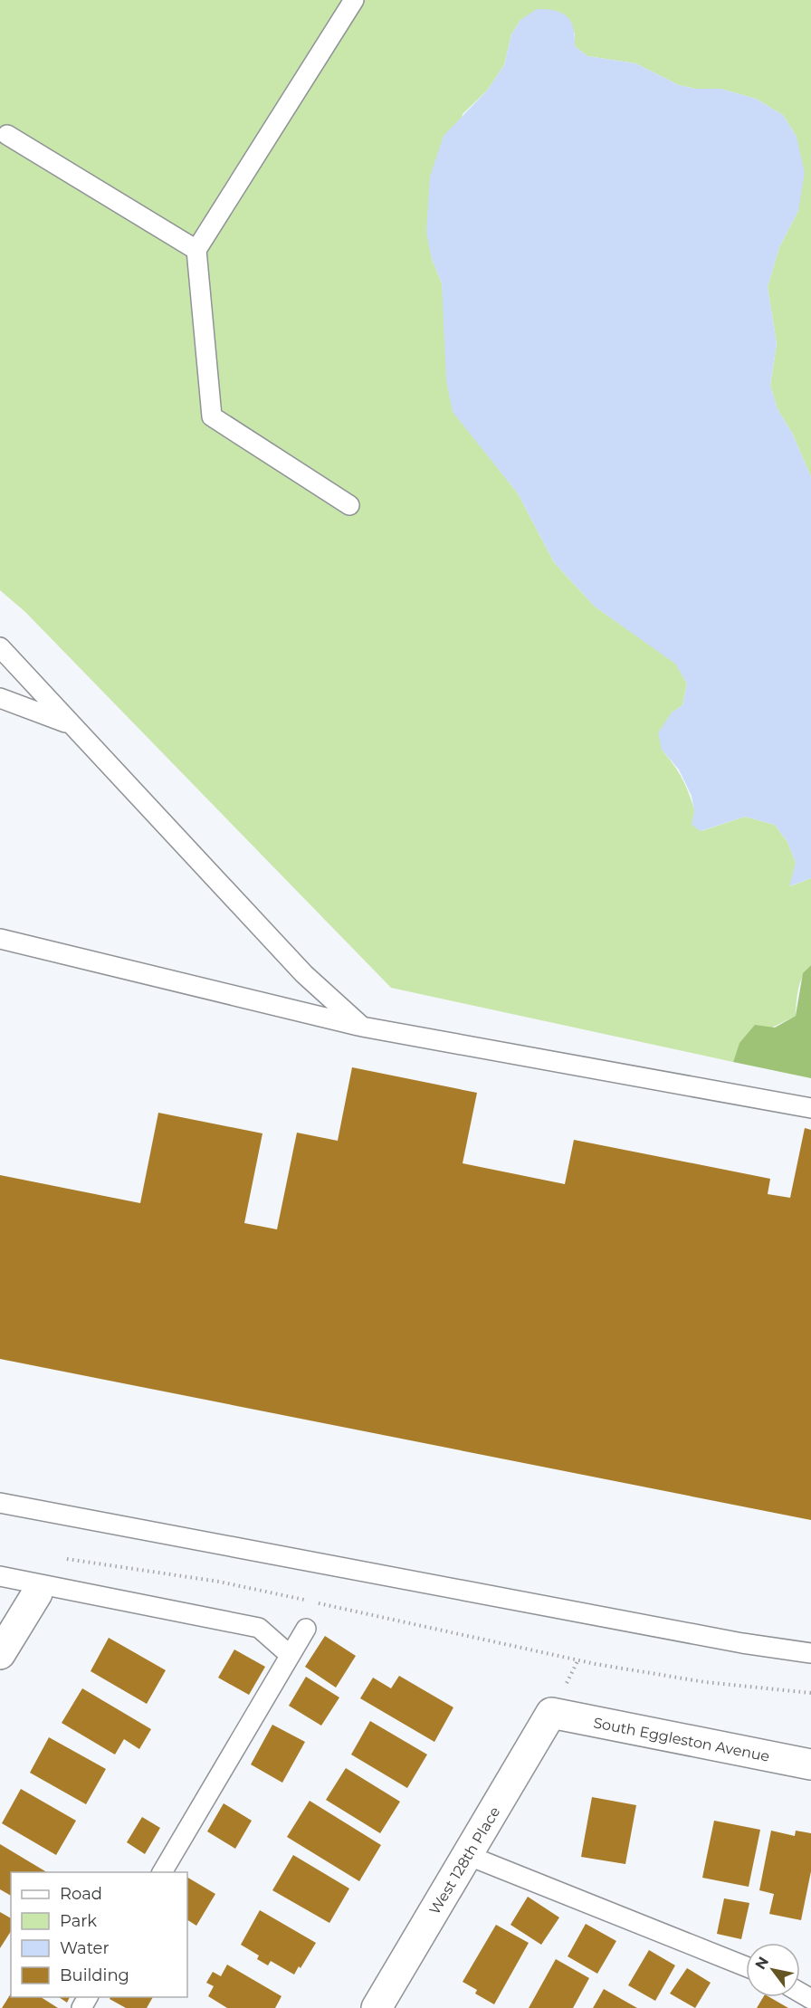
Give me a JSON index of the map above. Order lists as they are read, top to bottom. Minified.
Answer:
{"streets":{"street":["South Eggleston Avenue","West 128th Place"]},"crossings":[["South Eggleston Avenue","West 128th Place"]],"legend":["Road","Park","Water","Building"],"north":"top left"}
